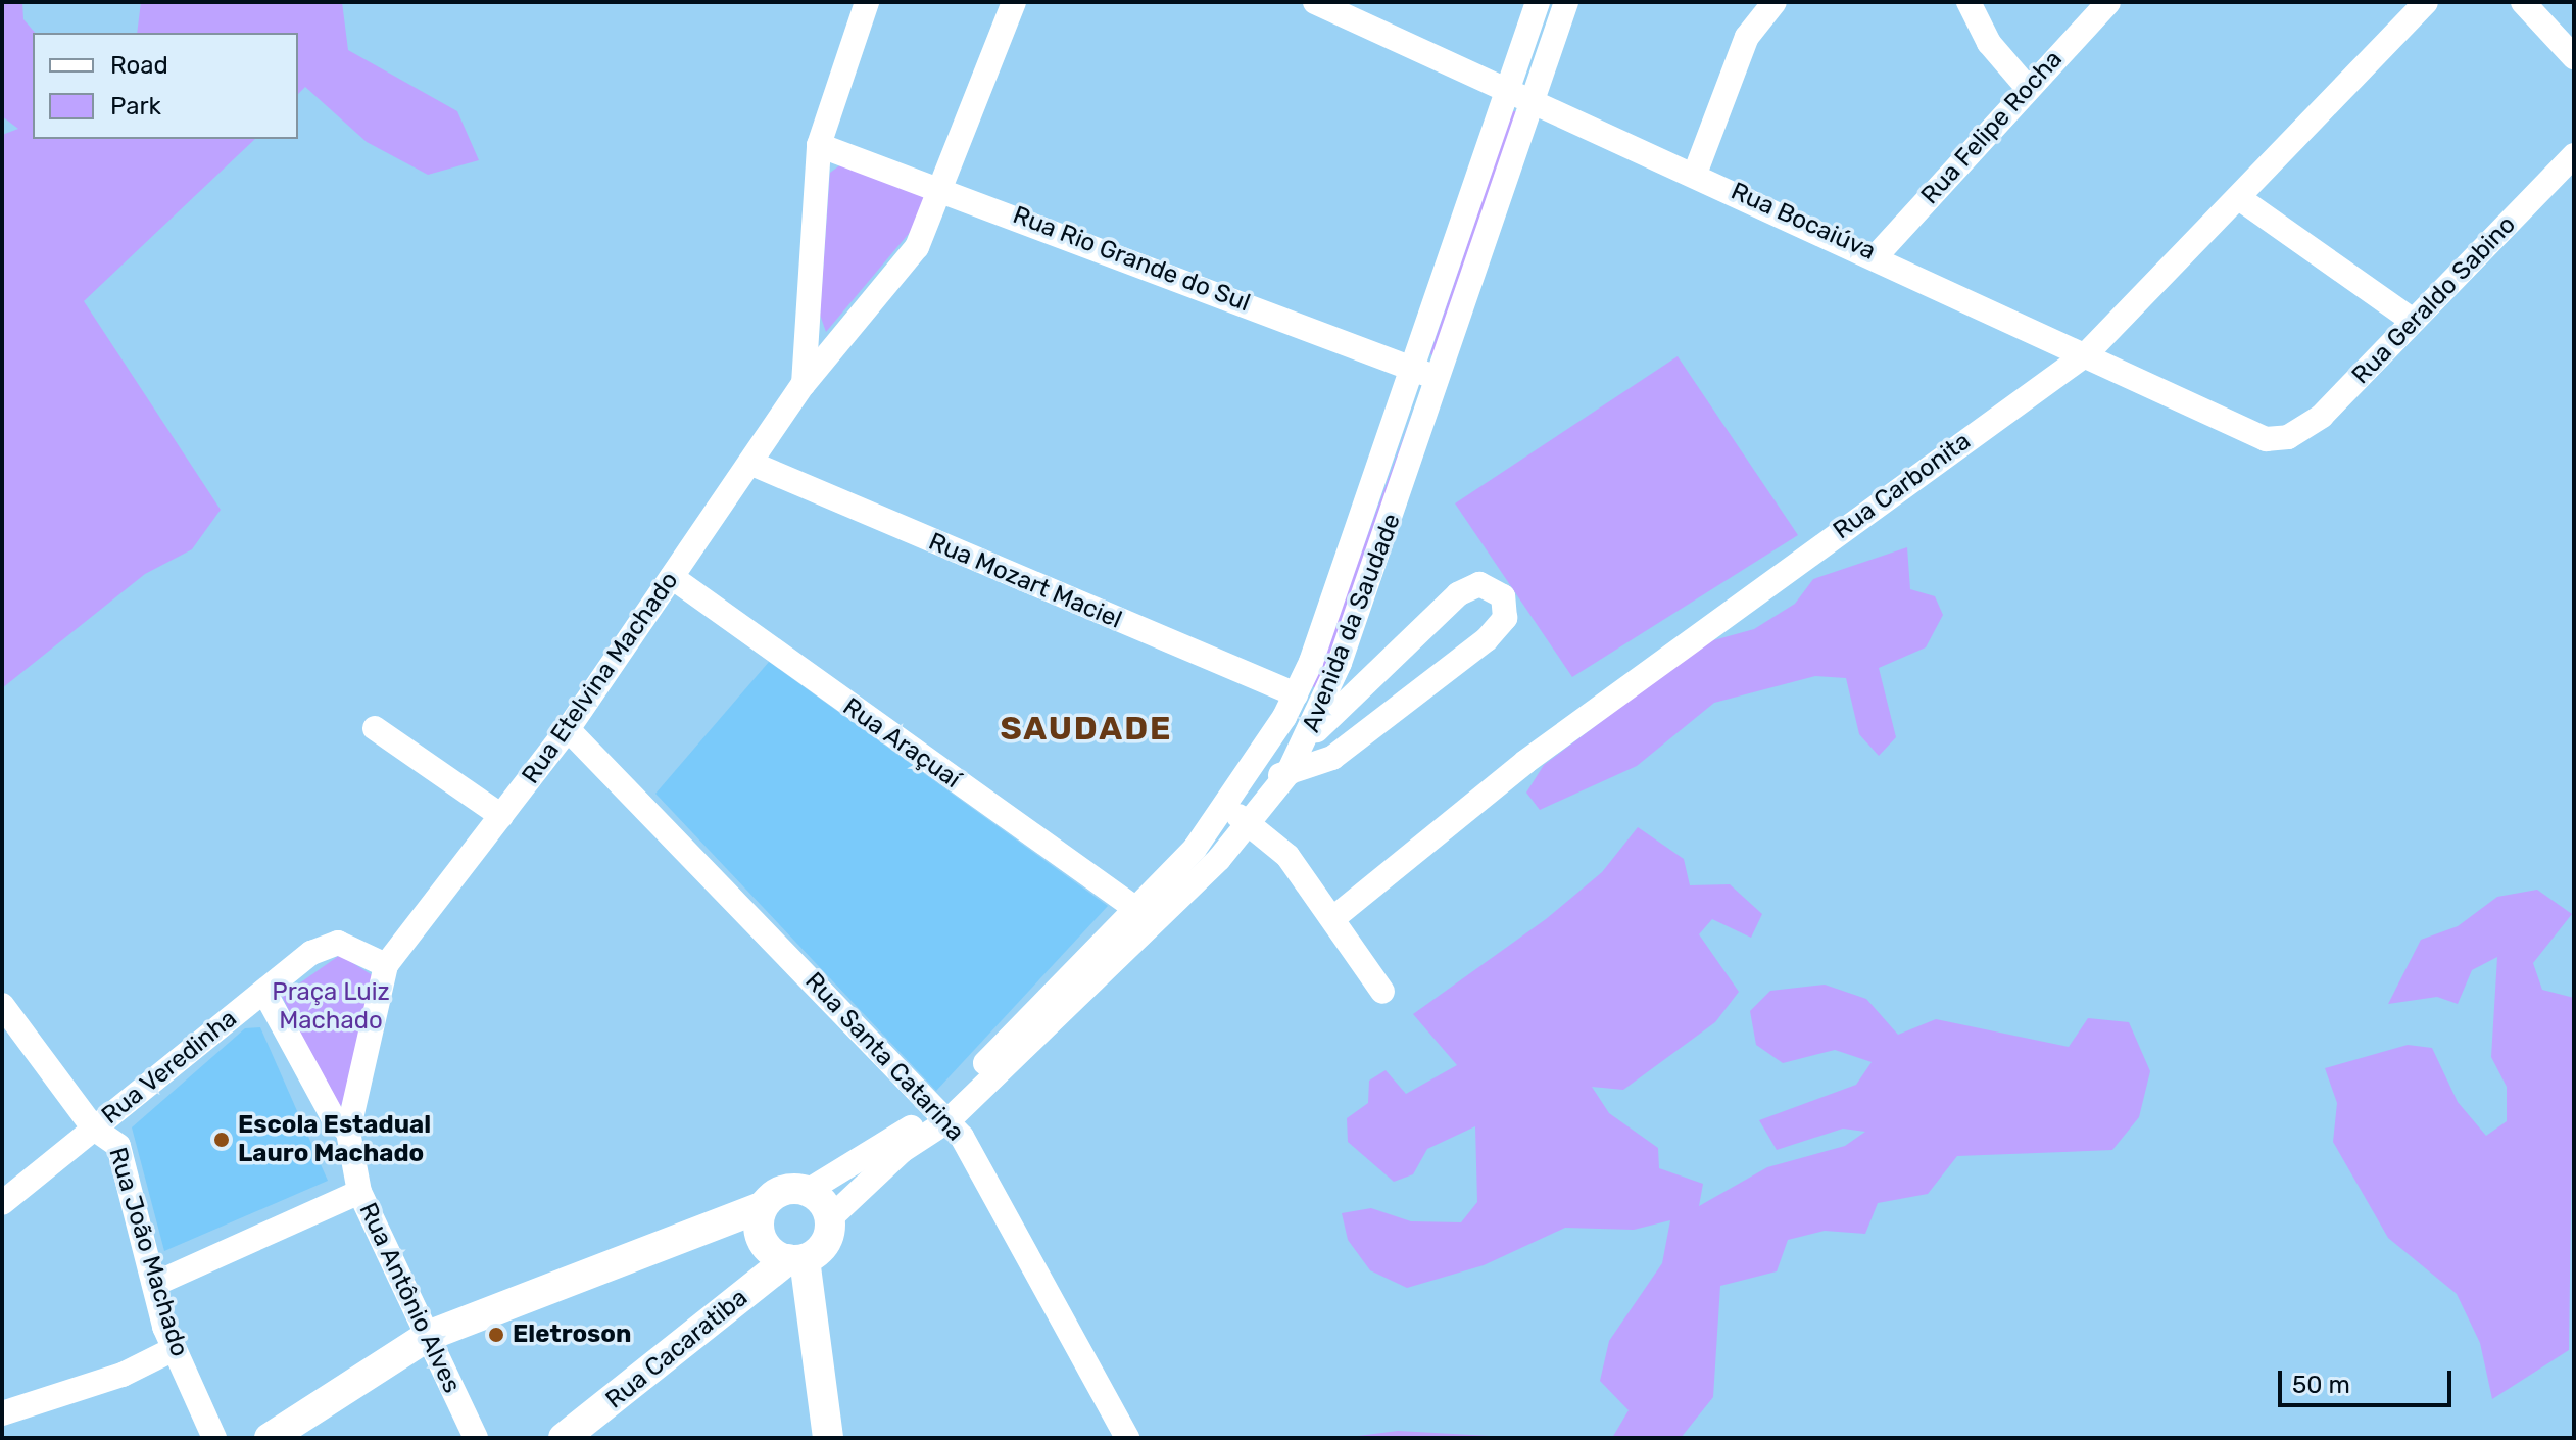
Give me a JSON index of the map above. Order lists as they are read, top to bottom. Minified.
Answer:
{"streets":{"street":["Rua Felipe Rocha","Rua Bocaiúva","Rua Rio Grande do Sul","Rua Geraldo Sabino","Rua Carbonita","Rua Mozart Maciel","Avenida da Saudade","Rua Etelvina Machado","Rua Araçuaí","Rua Santa Catarina","Rua Veredinha","Rua João Machado","Rua Antônio Alves","Rua Cacaratiba"]},"crossings":[["Rua Felipe Rocha","Rua Bocaiúva"],["Rua Bocaiúva","Rua Geraldo Sabino"],["Rua Bocaiúva","Rua Carbonita"],["Rua Bocaiúva","Avenida da Saudade"],["Rua Rio Grande do Sul","Avenida da Saudade"],["Rua Rio Grande do Sul","Rua Etelvina Machado"],["Rua Mozart Maciel","Avenida da Saudade"],["Rua Mozart Maciel","Rua Etelvina Machado"],["Avenida da Saudade","Rua Araçuaí"],["Avenida da Saudade","Rua Santa Catarina"],["Avenida da Saudade","Rua Cacaratiba"],["Rua Etelvina Machado","Rua Araçuaí"],["Rua Etelvina Machado","Rua Santa Catarina"],["Rua Etelvina Machado","Rua Veredinha"],["Rua Etelvina Machado","Rua Antônio Alves"],["Rua Veredinha","Rua João Machado"],["Rua Veredinha","Rua Antônio Alves"]],"districts":["SAUDADE"],"parks":["Praça Luiz Machado"],"places":["Escola Estadual Lauro Machado","Eletroson"],"legend":["Road","Park"],"scale_bar":"50 m"}
